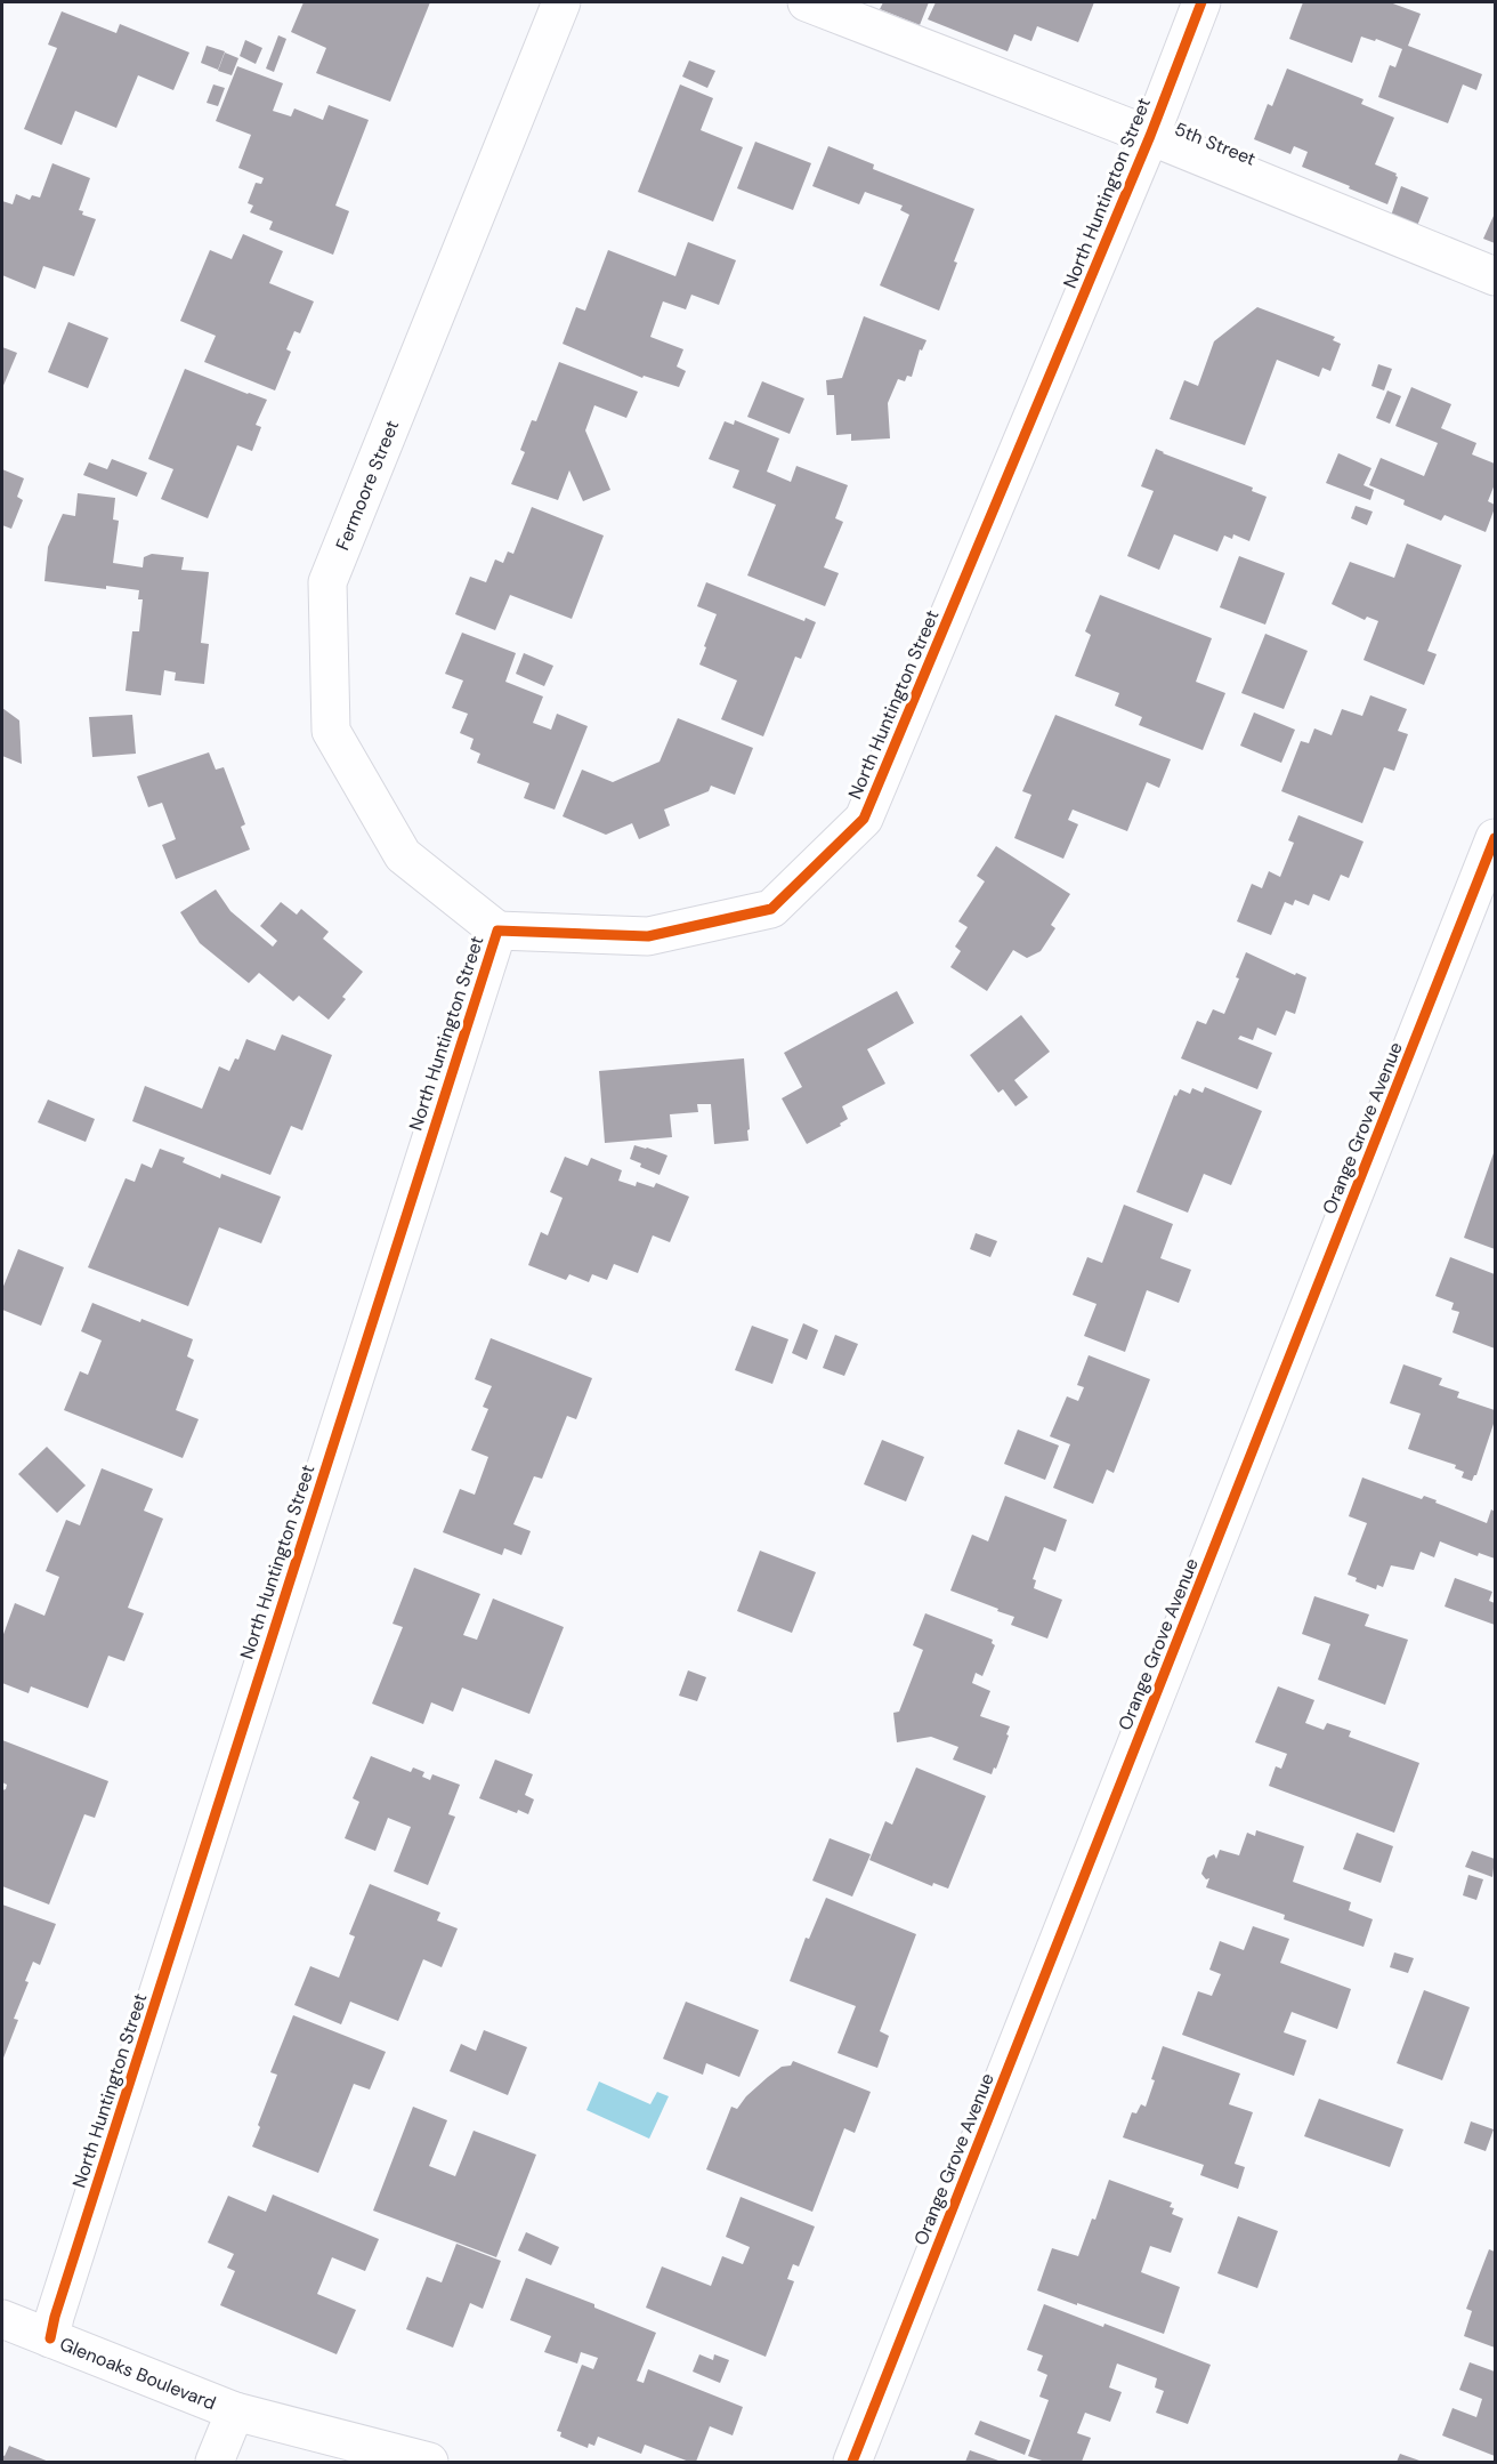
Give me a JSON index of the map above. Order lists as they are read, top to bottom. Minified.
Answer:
{"streets":{"street":["5th Street","North Huntington Street","Fermoore Street","Orange Grove Avenue","Glenoaks Boulevard"]},"crossings":[["5th Street","North Huntington Street"],["North Huntington Street","Fermoore Street"],["North Huntington Street","Glenoaks Boulevard"]]}
